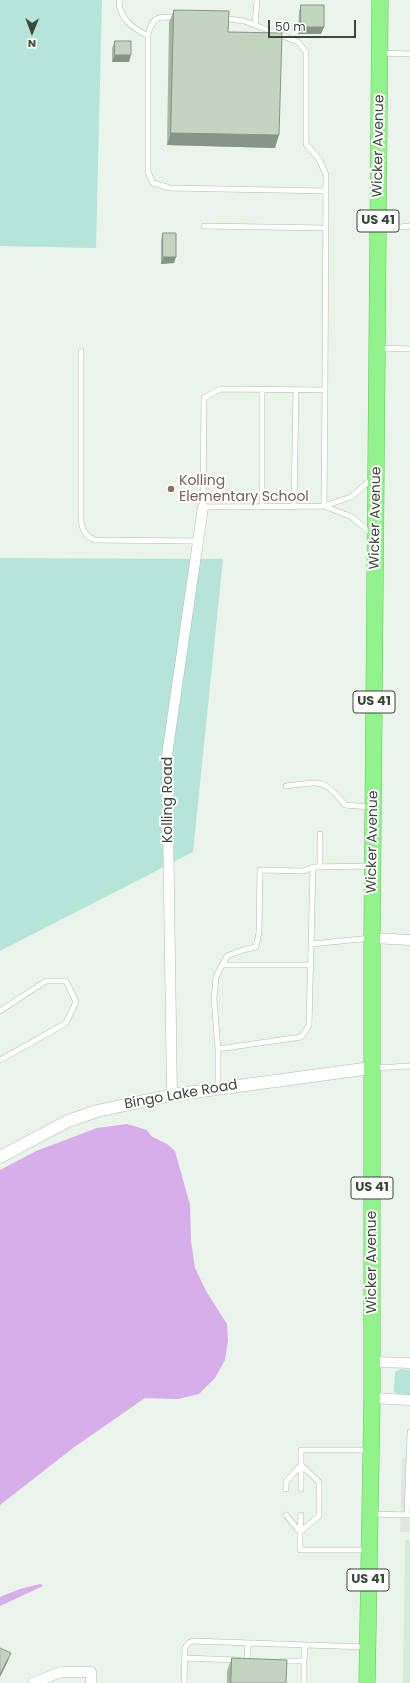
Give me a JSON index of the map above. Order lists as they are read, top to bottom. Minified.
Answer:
{"streets":{"highway":["Wicker Avenue","US 41"],"street":["Kolling Road","Bingo Lake Road"]},"crossings":[["Wicker Avenue","Bingo Lake Road"],["Kolling Road","Bingo Lake Road"]],"places":["Kolling Elementary School"],"scale_bar":"50 m","north":"bottom"}
